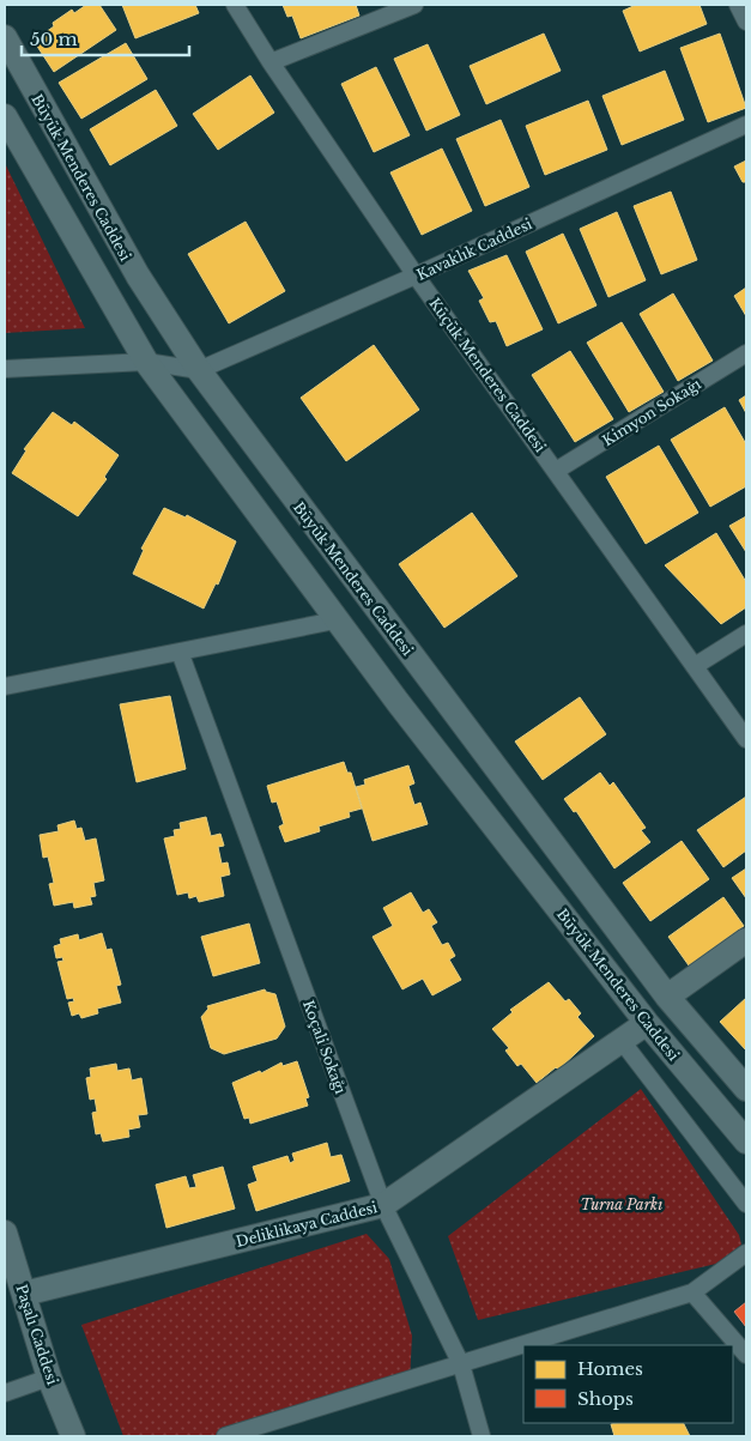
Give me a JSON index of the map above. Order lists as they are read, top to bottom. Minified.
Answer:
{"streets":{"street":["Büyük Menderes Caddesi","Kavaklık Caddesi","Küçük Menderes Caddesi","Kimyon Sokağı","Koçali Sokağı","Deliklikaya Caddesi","Paşalı Caddesi"]},"crossings":[["Büyük Menderes Caddesi","Kavaklık Caddesi"],["Büyük Menderes Caddesi","Deliklikaya Caddesi"],["Kavaklık Caddesi","Küçük Menderes Caddesi"],["Küçük Menderes Caddesi","Kimyon Sokağı"],["Koçali Sokağı","Deliklikaya Caddesi"],["Deliklikaya Caddesi","Paşalı Caddesi"]],"parks":["Turna Parkı"],"legend":["Homes","Shops"],"scale_bar":"50 m"}
